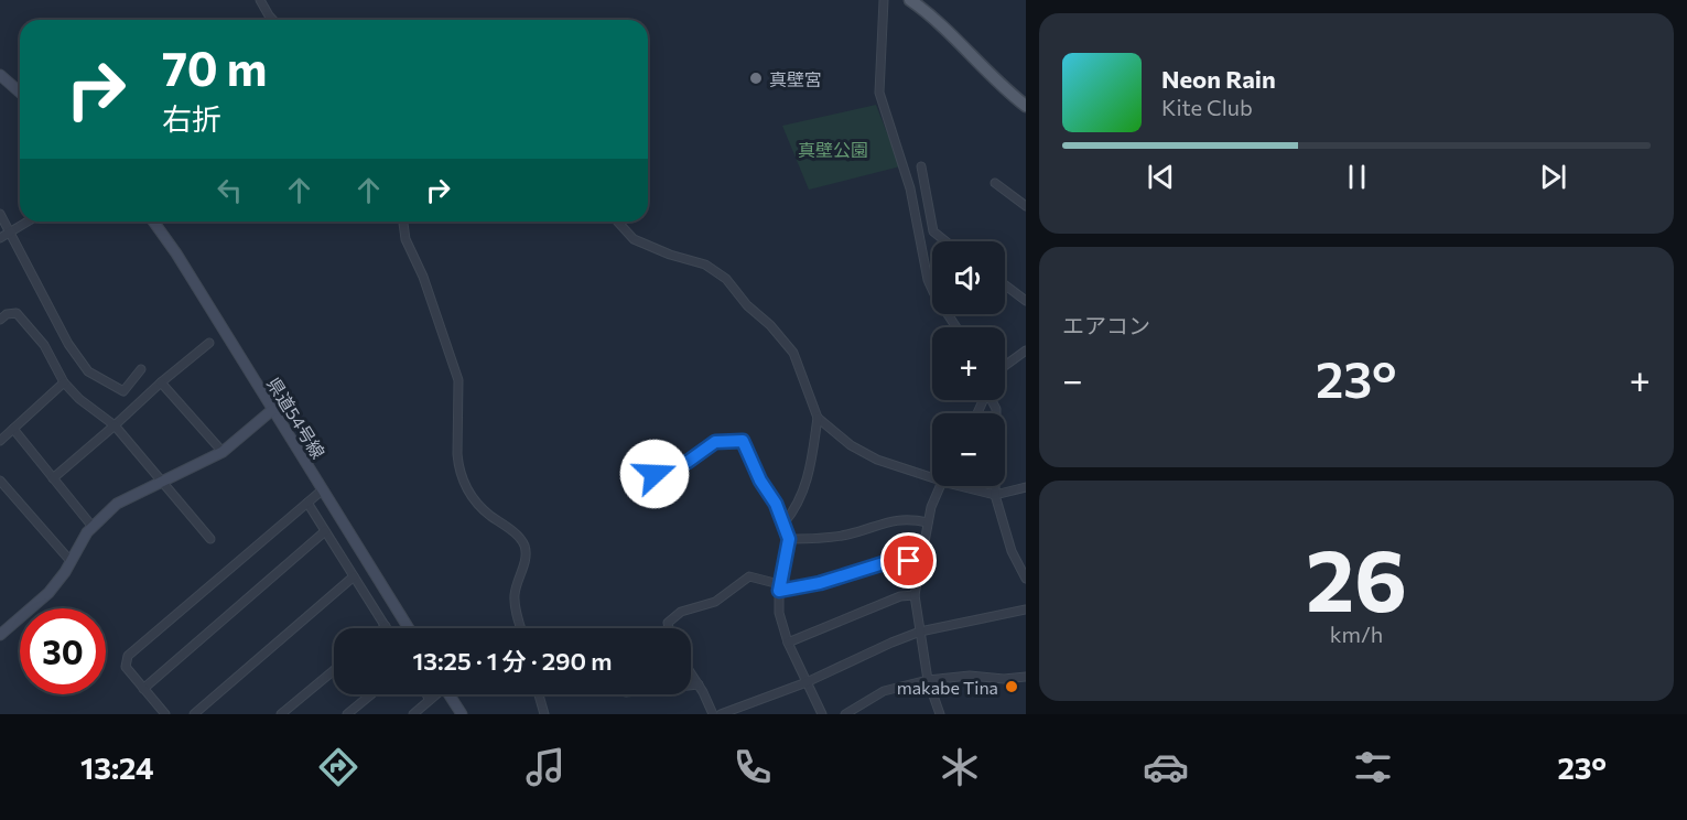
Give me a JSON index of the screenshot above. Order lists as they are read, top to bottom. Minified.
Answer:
{"streets":{"main road":["県道54号線"]},"parks":["真壁公園"],"places":["真壁宮","makabe Tina"],"page":{"turn":["70 m","右折"],"song":["Neon Rain","Kite Club"],"map_buttons":["+","−"],"tile":["エアコン",["26","km/h"]],"heat":["−","23°","+"],"limit":"30","trip":"13:25 · 1 分 · 290 m","tabs":["13:24","23°"]}}
